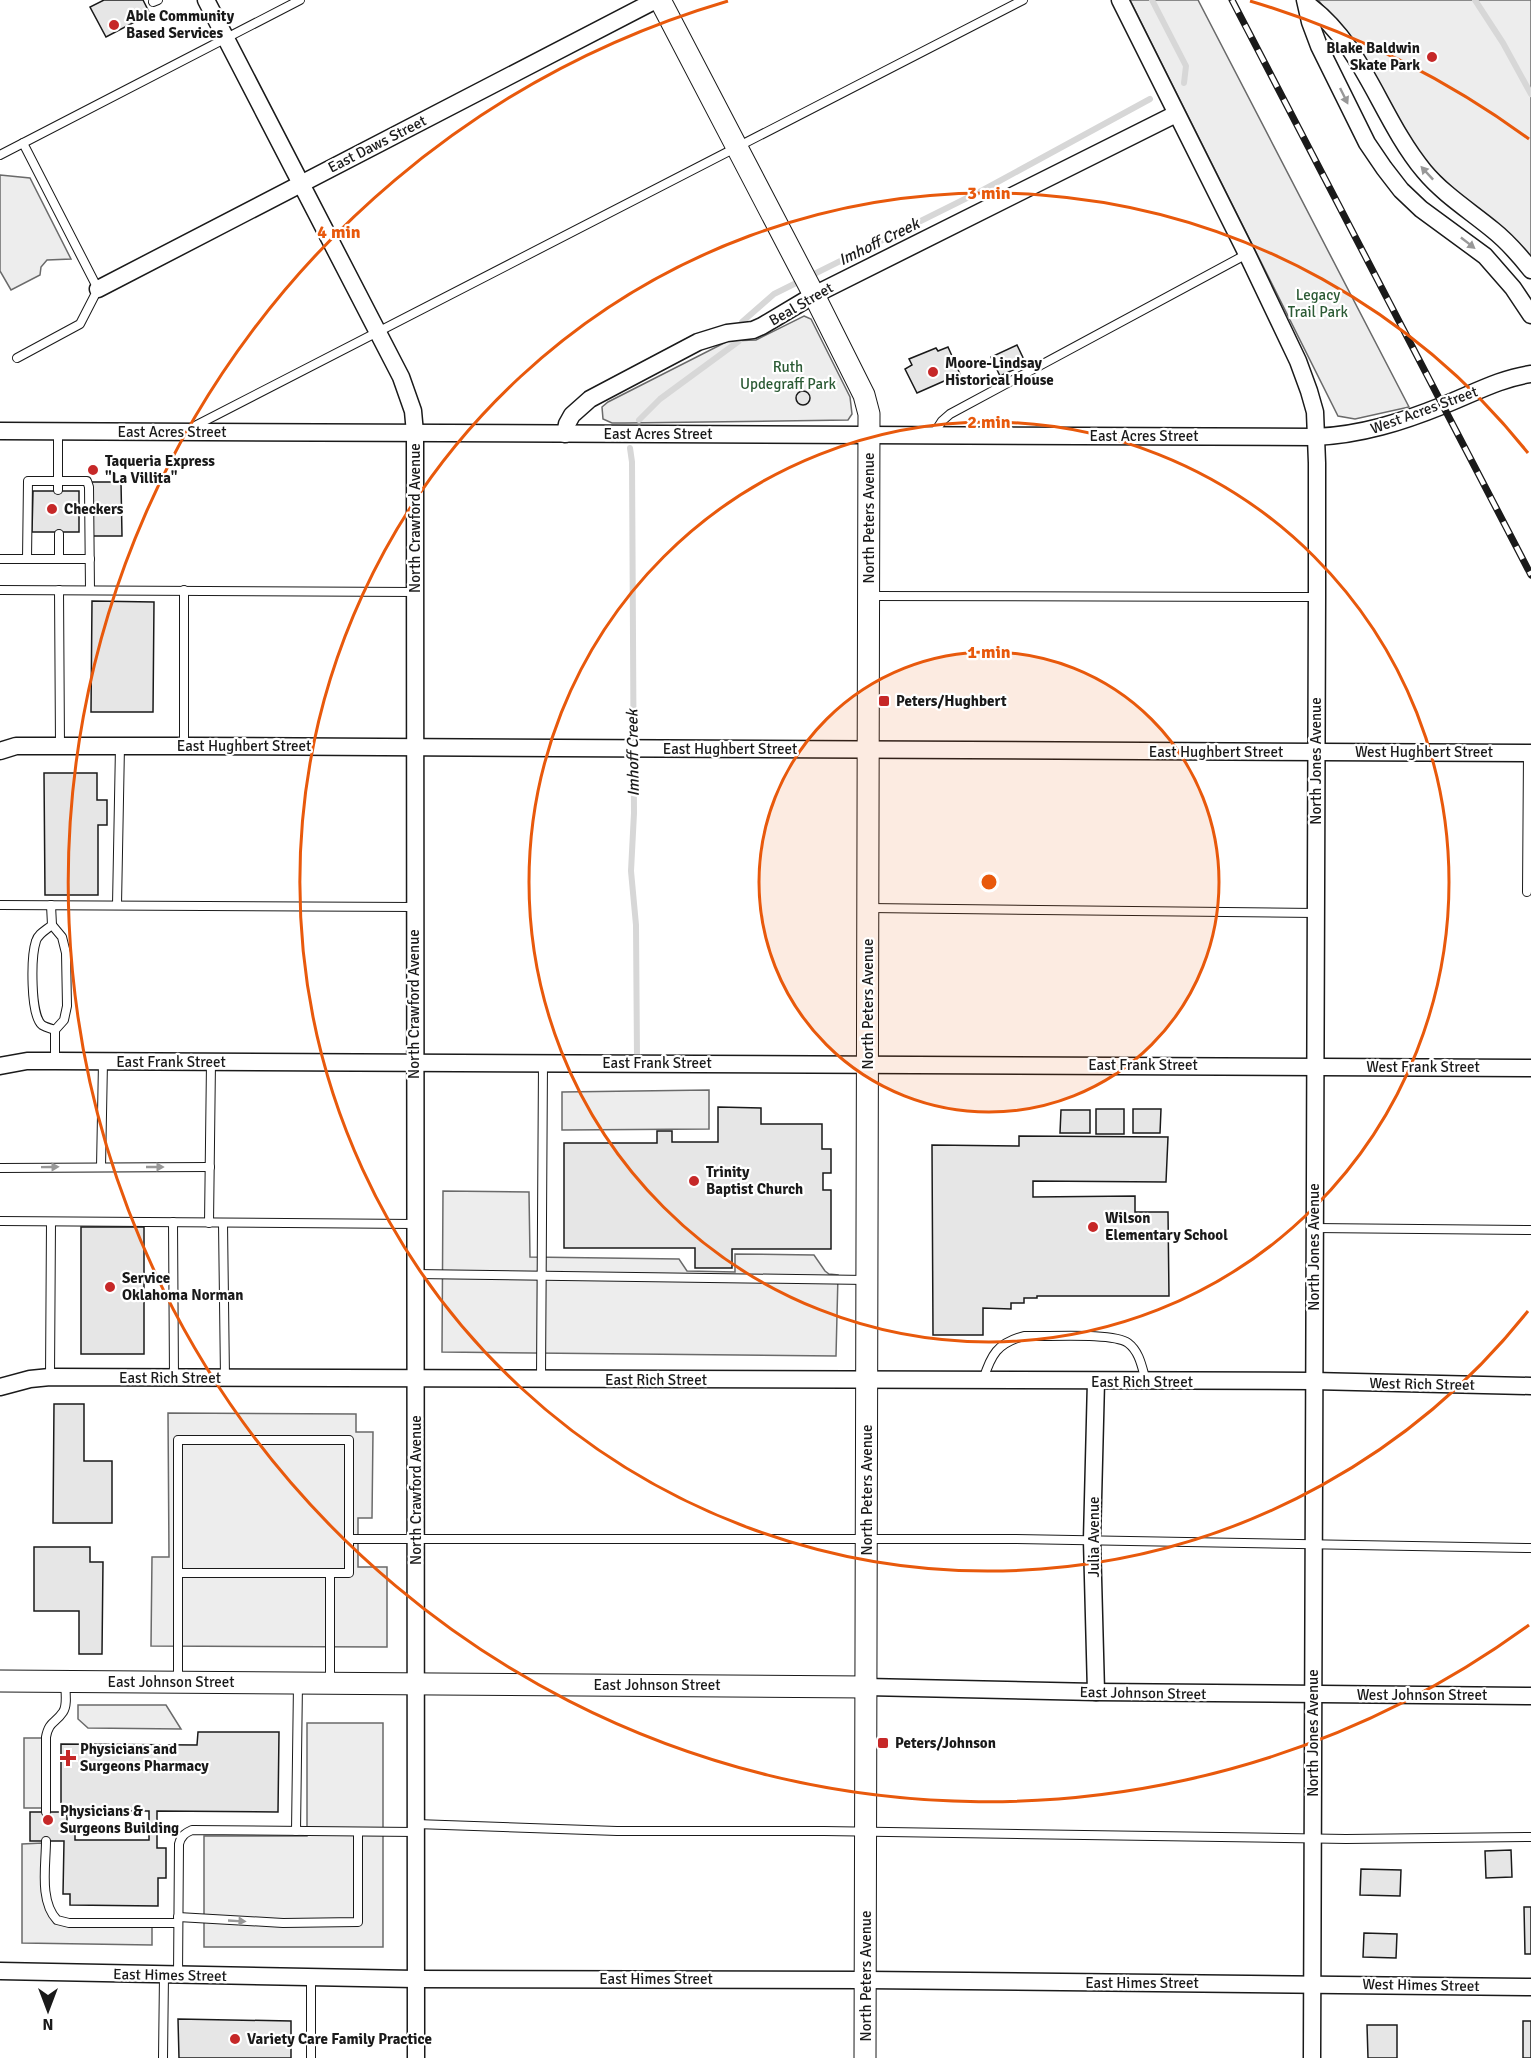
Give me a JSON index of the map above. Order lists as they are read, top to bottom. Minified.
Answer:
{"streets":{"street":["East Daws Street","Beal Street","West Acres Street","East Acres Street","North Crawford Avenue","North Peters Avenue","East Hughbert Street","West Hughbert Street","North Jones Avenue","East Frank Street","West Frank Street","East Rich Street","West Rich Street","Julia Avenue","East Johnson Street","West Johnson Street","East Himes Street","West Himes Street"]},"crossings":[["East Daws Street","North Crawford Avenue"],["East Daws Street","North Peters Avenue"],["Beal Street","East Acres Street"],["Beal Street","North Peters Avenue"],["Beal Street","North Jones Avenue"],["West Acres Street","East Acres Street"],["West Acres Street","North Jones Avenue"],["East Acres Street","North Crawford Avenue"],["East Acres Street","North Peters Avenue"],["East Acres Street","North Jones Avenue"],["North Crawford Avenue","East Hughbert Street"],["North Crawford Avenue","East Frank Street"],["North Crawford Avenue","East Rich Street"],["North Crawford Avenue","East Johnson Street"],["North Crawford Avenue","East Himes Street"],["North Peters Avenue","East Hughbert Street"],["North Peters Avenue","East Frank Street"],["North Peters Avenue","East Rich Street"],["North Peters Avenue","East Johnson Street"],["North Peters Avenue","East Himes Street"],["East Hughbert Street","West Hughbert Street"],["East Hughbert Street","North Jones Avenue"],["West Hughbert Street","North Jones Avenue"],["North Jones Avenue","East Frank Street"],["North Jones Avenue","West Frank Street"],["North Jones Avenue","East Rich Street"],["North Jones Avenue","West Rich Street"],["North Jones Avenue","East Johnson Street"],["North Jones Avenue","West Johnson Street"],["North Jones Avenue","East Himes Street"],["North Jones Avenue","West Himes Street"],["East Frank Street","West Frank Street"],["East Rich Street","West Rich Street"],["East Rich Street","Julia Avenue"],["Julia Avenue","East Johnson Street"],["East Johnson Street","West Johnson Street"],["East Himes Street","West Himes Street"]],"water":["Imhoff Creek"],"parks":["Legacy Trail Park","Ruth Updegraff Park"],"places":{"other":["Able Community Based Services","Blake Baldwin Skate Park","Moore-Lindsay Historical House","Taqueria Express \"La Villita\"","Checkers","Trinity Baptist Church","Wilson Elementary School","Service Oklahoma Norman","Physicians & Surgeons Building","Variety Care Family Practice"],"transit":["Peters/Hughbert","Peters/Johnson"],"health":["Physicians and Surgeons Pharmacy"]},"north":"bottom","rings":["3 min","4 min","2 min","1 min"]}
